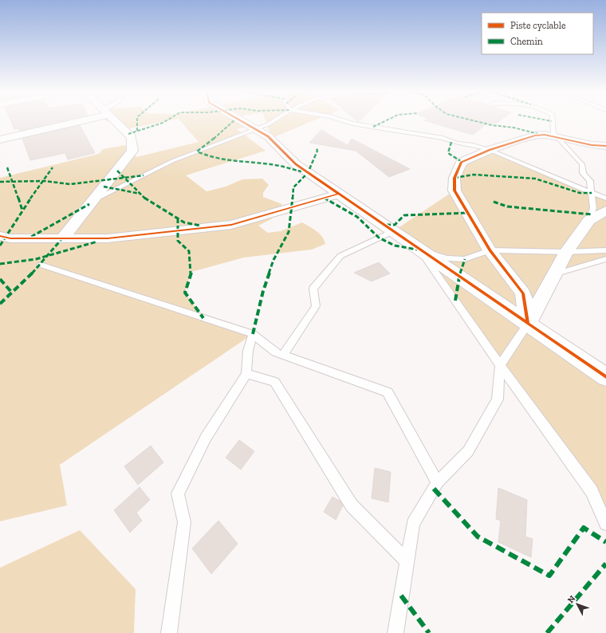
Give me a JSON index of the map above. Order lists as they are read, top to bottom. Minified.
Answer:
{"legend":["Piste cyclable","Chemin"],"north":"top left"}
